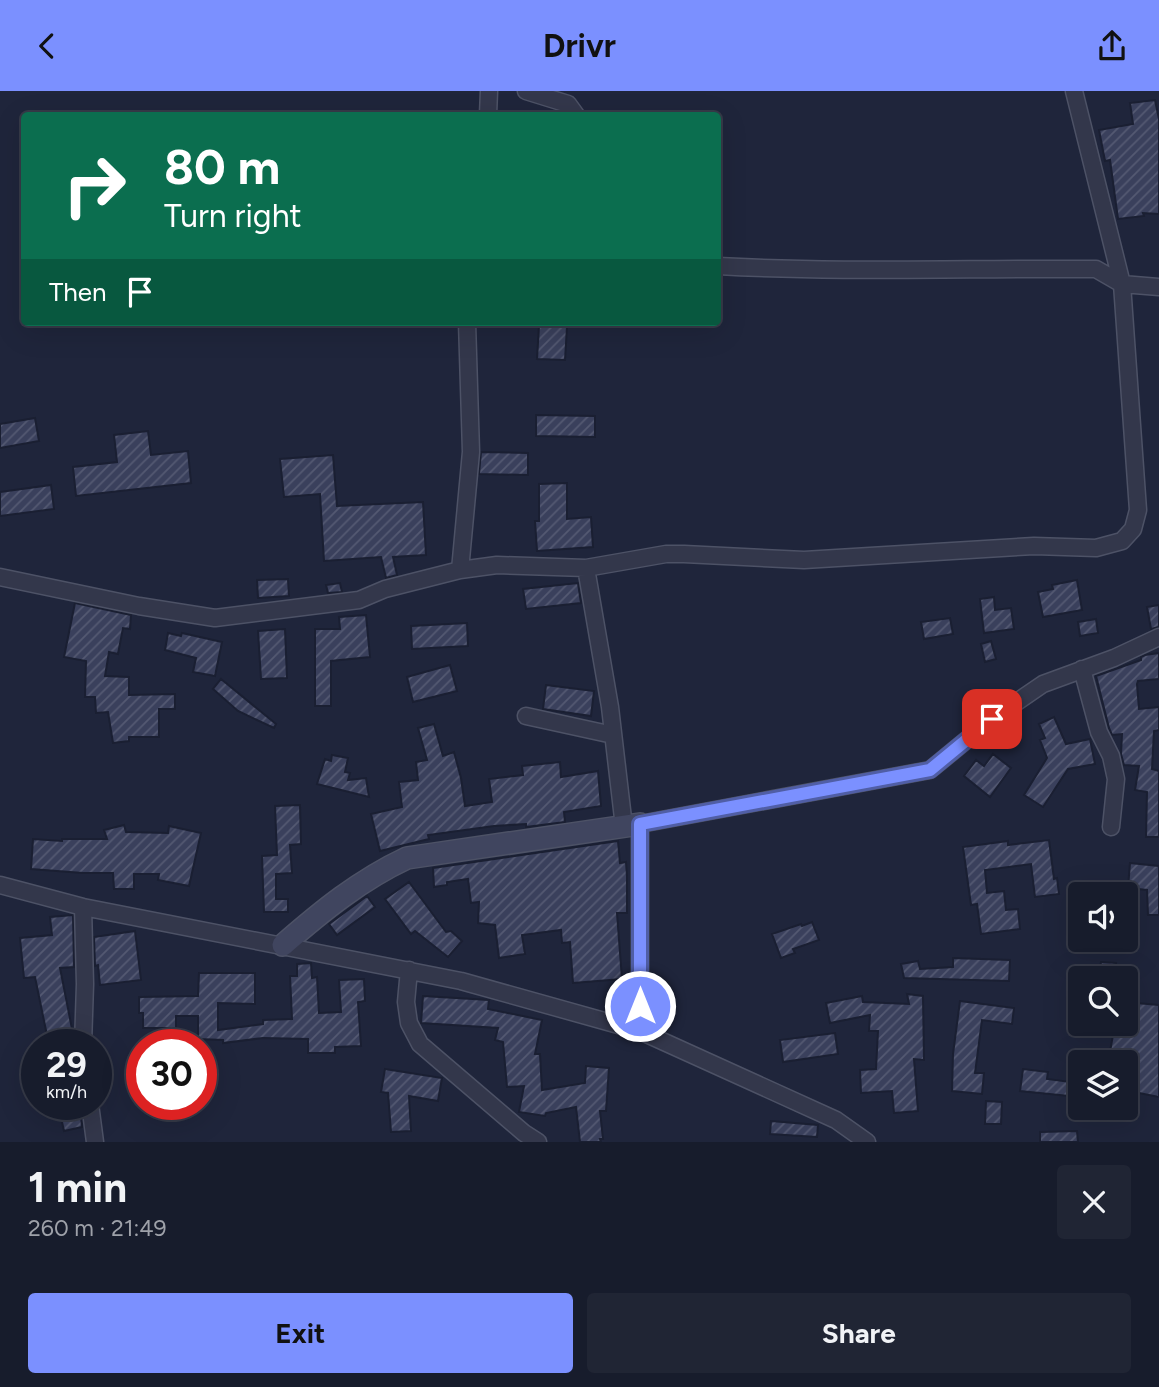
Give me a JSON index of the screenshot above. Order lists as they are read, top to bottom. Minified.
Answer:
{"page":{"header":"Drivr","turn":["80 m","Turn right"],"then":"Then","speed":"29 km/h","limit":"30","heading":["1 min","260 m · 21:49"],"buttons":["Exit","Share"]}}
